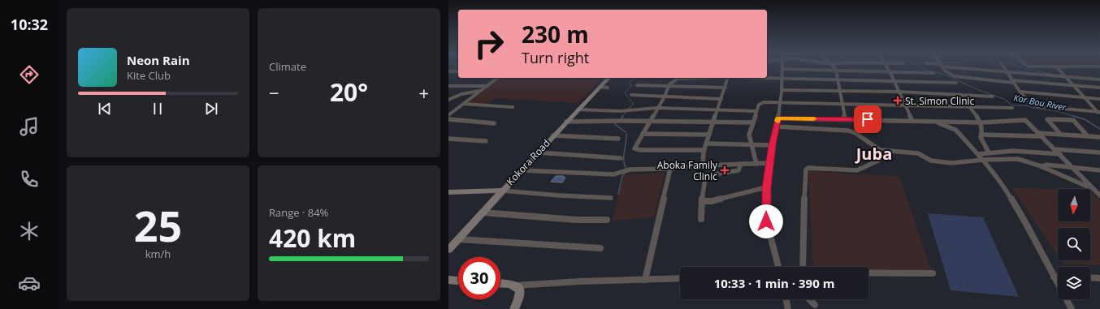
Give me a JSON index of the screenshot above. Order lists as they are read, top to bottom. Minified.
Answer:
{"streets":{"street":["Kokora Road"]},"districts":["Juba"],"water":["Kor Bou River"],"places":{"health":["St. Simon Clinic","Aboka Family Clinic"]},"north":"bottom","page":{"tabs":"10:32","tile":["Climate",["25","km/h"],["Range · 84%","420 km"]],"turn":["230 m","Turn right"],"song":["Neon Rain","Kite Club"],"heat":["−","20°","+"],"limit":"30","trip":"10:33 · 1 min · 390 m"}}
